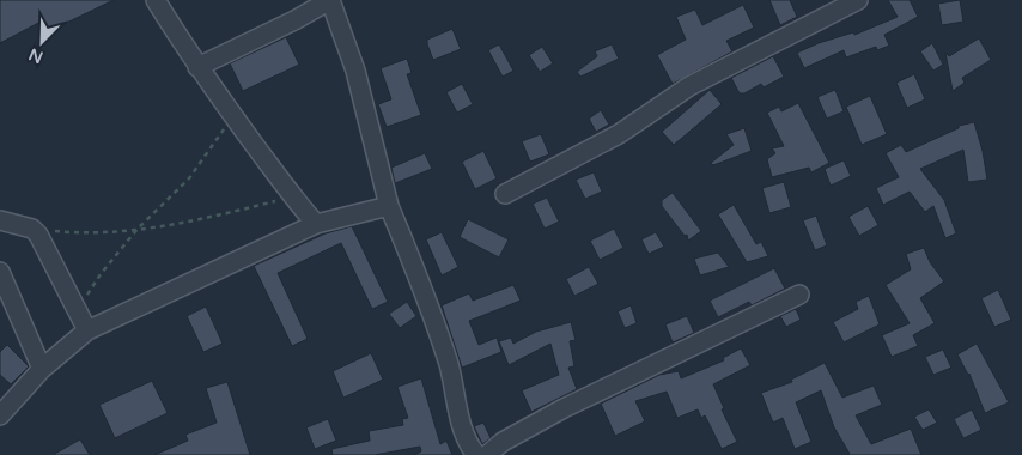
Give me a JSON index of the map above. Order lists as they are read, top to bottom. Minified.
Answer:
{"north":"bottom left"}
